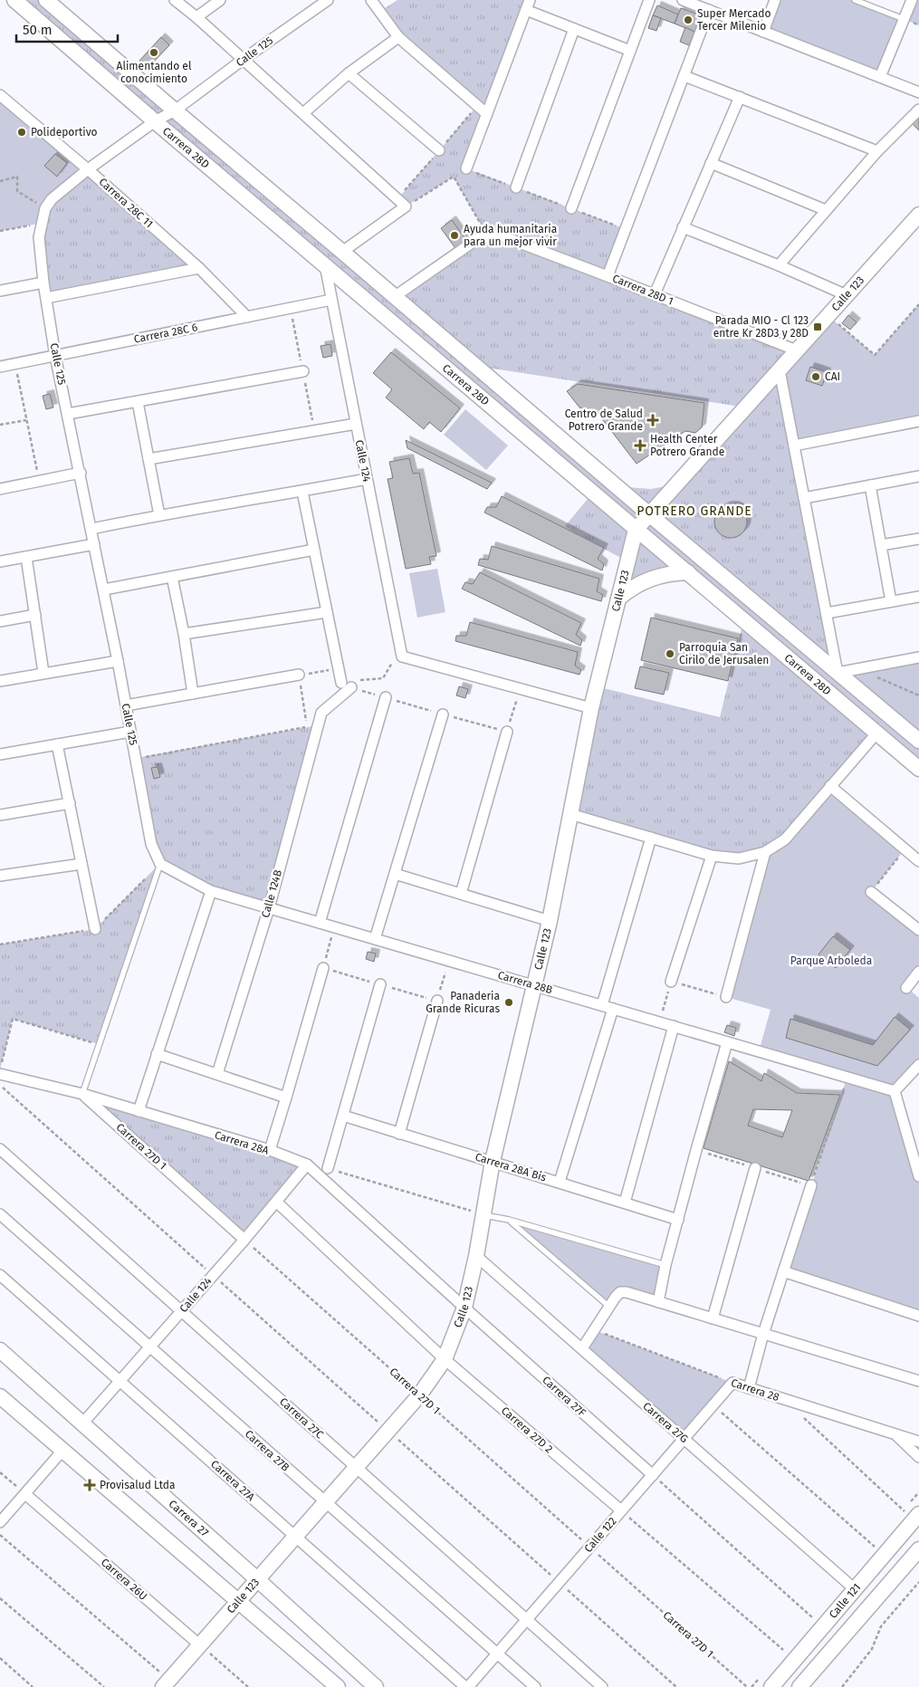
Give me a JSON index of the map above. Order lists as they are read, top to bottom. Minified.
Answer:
{"streets":{"street":["Calle 125","Carrera 28D","Carrera 28C 11","Carrera 28D 1","Calle 123","Carrera 28C 6","Calle 124","Calle 124B","Carrera 28B","Carrera 28A","Carrera 27D 1","Carrera 28A Bis","Carrera 28","Carrera 27F","Carrera 27C","Carrera 27G","Carrera 27D 2","Carrera 27B","Carrera 27A","Carrera 27","Calle 122","Carrera 26U","Calle 121"]},"crossings":[["Calle 125","Carrera 28D"],["Calle 125","Carrera 28C 11"],["Calle 125","Carrera 28C 6"],["Calle 125","Carrera 28B"],["Carrera 28D","Calle 123"],["Carrera 28D","Calle 124"],["Carrera 28C 11","Carrera 28C 6"],["Carrera 28D 1","Calle 123"],["Calle 123","Carrera 28B"],["Calle 123","Carrera 27D 1"],["Calle 123","Carrera 28A Bis"],["Calle 123","Carrera 27F"],["Calle 123","Carrera 27C"],["Calle 123","Carrera 27G"],["Calle 123","Carrera 27D 2"],["Calle 123","Carrera 27B"],["Calle 123","Carrera 27A"],["Calle 123","Carrera 27"],["Calle 123","Carrera 26U"],["Carrera 28C 6","Calle 124"],["Calle 124","Carrera 28A"],["Calle 124","Carrera 27D 1"],["Calle 124","Carrera 27F"],["Calle 124","Carrera 27C"],["Calle 124","Carrera 27D 2"],["Calle 124","Carrera 27B"],["Calle 124","Carrera 27A"],["Calle 124","Carrera 27"],["Calle 124B","Carrera 28B"],["Carrera 28A","Carrera 27D 1"],["Carrera 28A","Carrera 27F"],["Carrera 27D 1","Calle 122"],["Carrera 28","Calle 122"],["Carrera 27F","Calle 122"],["Carrera 27C","Calle 122"],["Carrera 27G","Calle 122"],["Carrera 27G","Calle 121"],["Carrera 27D 2","Calle 122"],["Carrera 27B","Calle 122"],["Carrera 27A","Calle 122"]],"districts":["POTRERO GRANDE"],"parks":["Parque Arboleda"],"places":{"other":["Super Mercado Tercer Milenio","Alimentando el conocimiento","Polideportivo","Ayuda humanitaria para un mejor vivir","CAI","Parroquia San Cirilo de Jerusalen","Panaderia Grande Ricuras"],"transit":["Parada MIO - Cl 123 entre Kr 28D3 y 28D"],"health":["Centro de Salud Potrero Grande","Health Center Potrero Grande","Provisalud Ltda"]},"scale_bar":"50 m"}
